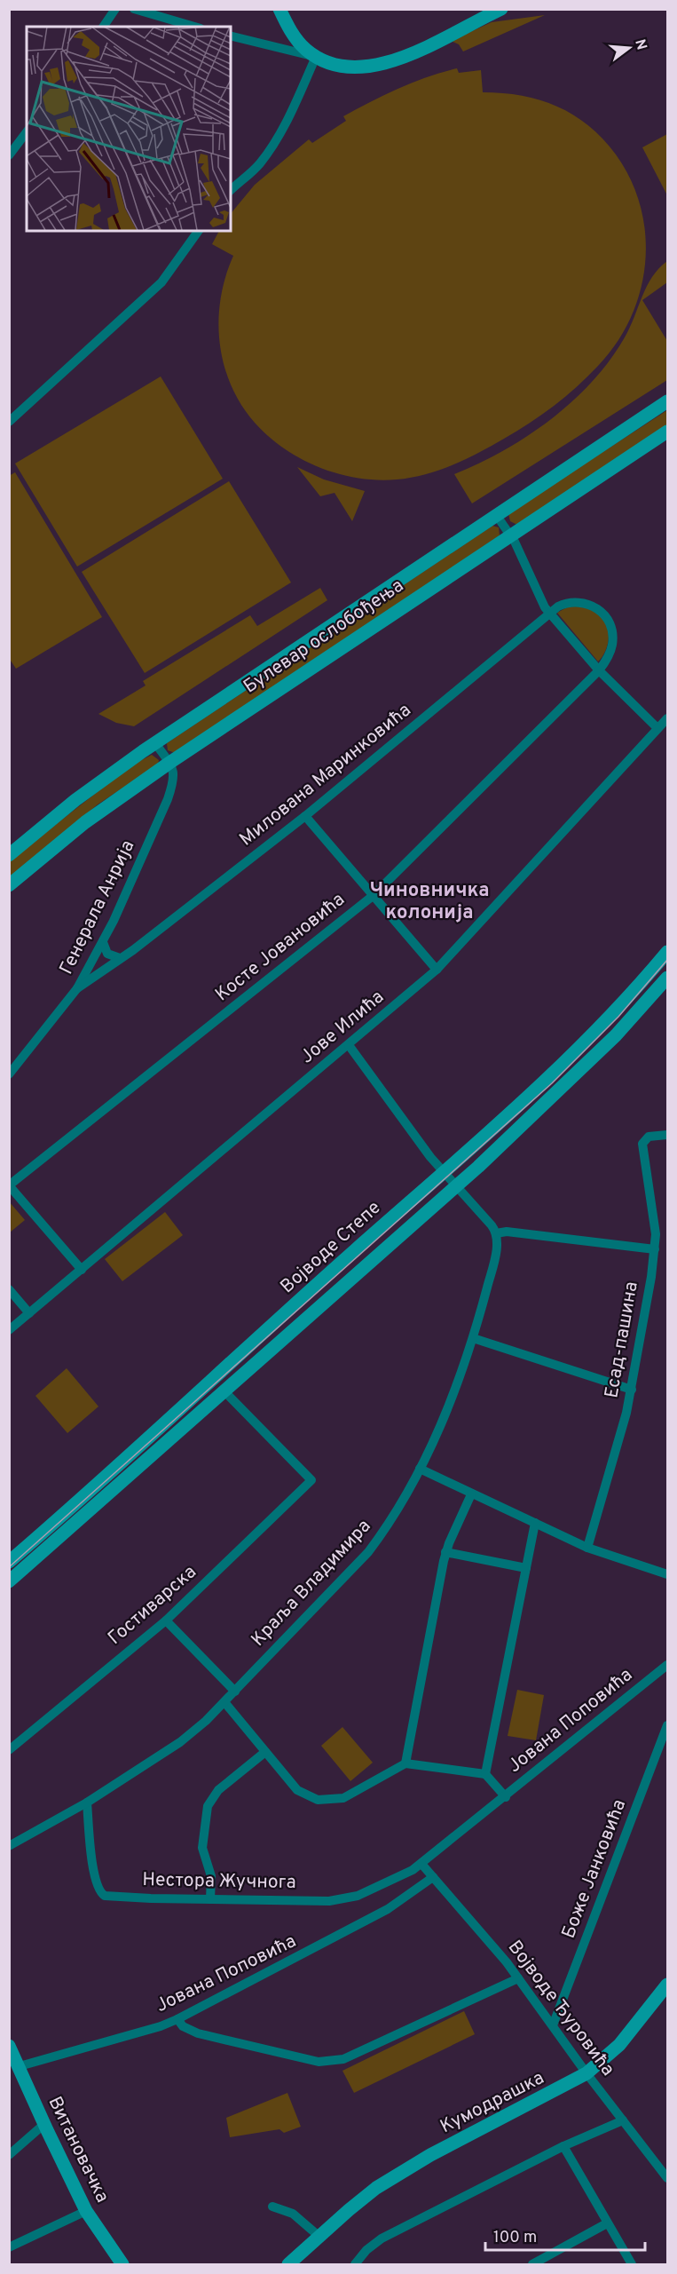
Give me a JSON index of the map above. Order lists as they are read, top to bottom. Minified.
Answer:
{"streets":{"main road":["Булевар ослобођења","Војводе Степе","Кумодрашка","Витановачка"],"street":["Милована Маринковића","Генерала Анрија","Косте Јовановића","Јове Илића","Есад-пашина","Краља Владимира","Гостиварска","Јована Поповића","Боже Јанковића","Нестора Жучнога","Војводе Ђуровића"]},"crossings":[["Булевар ослобођења","Генерала Анрија"],["Милована Маринковића","Генерала Анрија"],["Милована Маринковића","Косте Јовановића"],["Војводе Степе","Гостиварска"],["Краља Владимира","Нестора Жучнога"],["Јована Поповића","Нестора Жучнога"],["Јована Поповића","Војводе Ђуровића"],["Јована Поповића","Витановачка"],["Боже Јанковића","Војводе Ђуровића"],["Нестора Жучнога","Војводе Ђуровића"],["Војводе Ђуровића","Кумодрашка"]],"districts":["Чиновничка колонија"],"scale_bar":"100 m","north":"right"}
